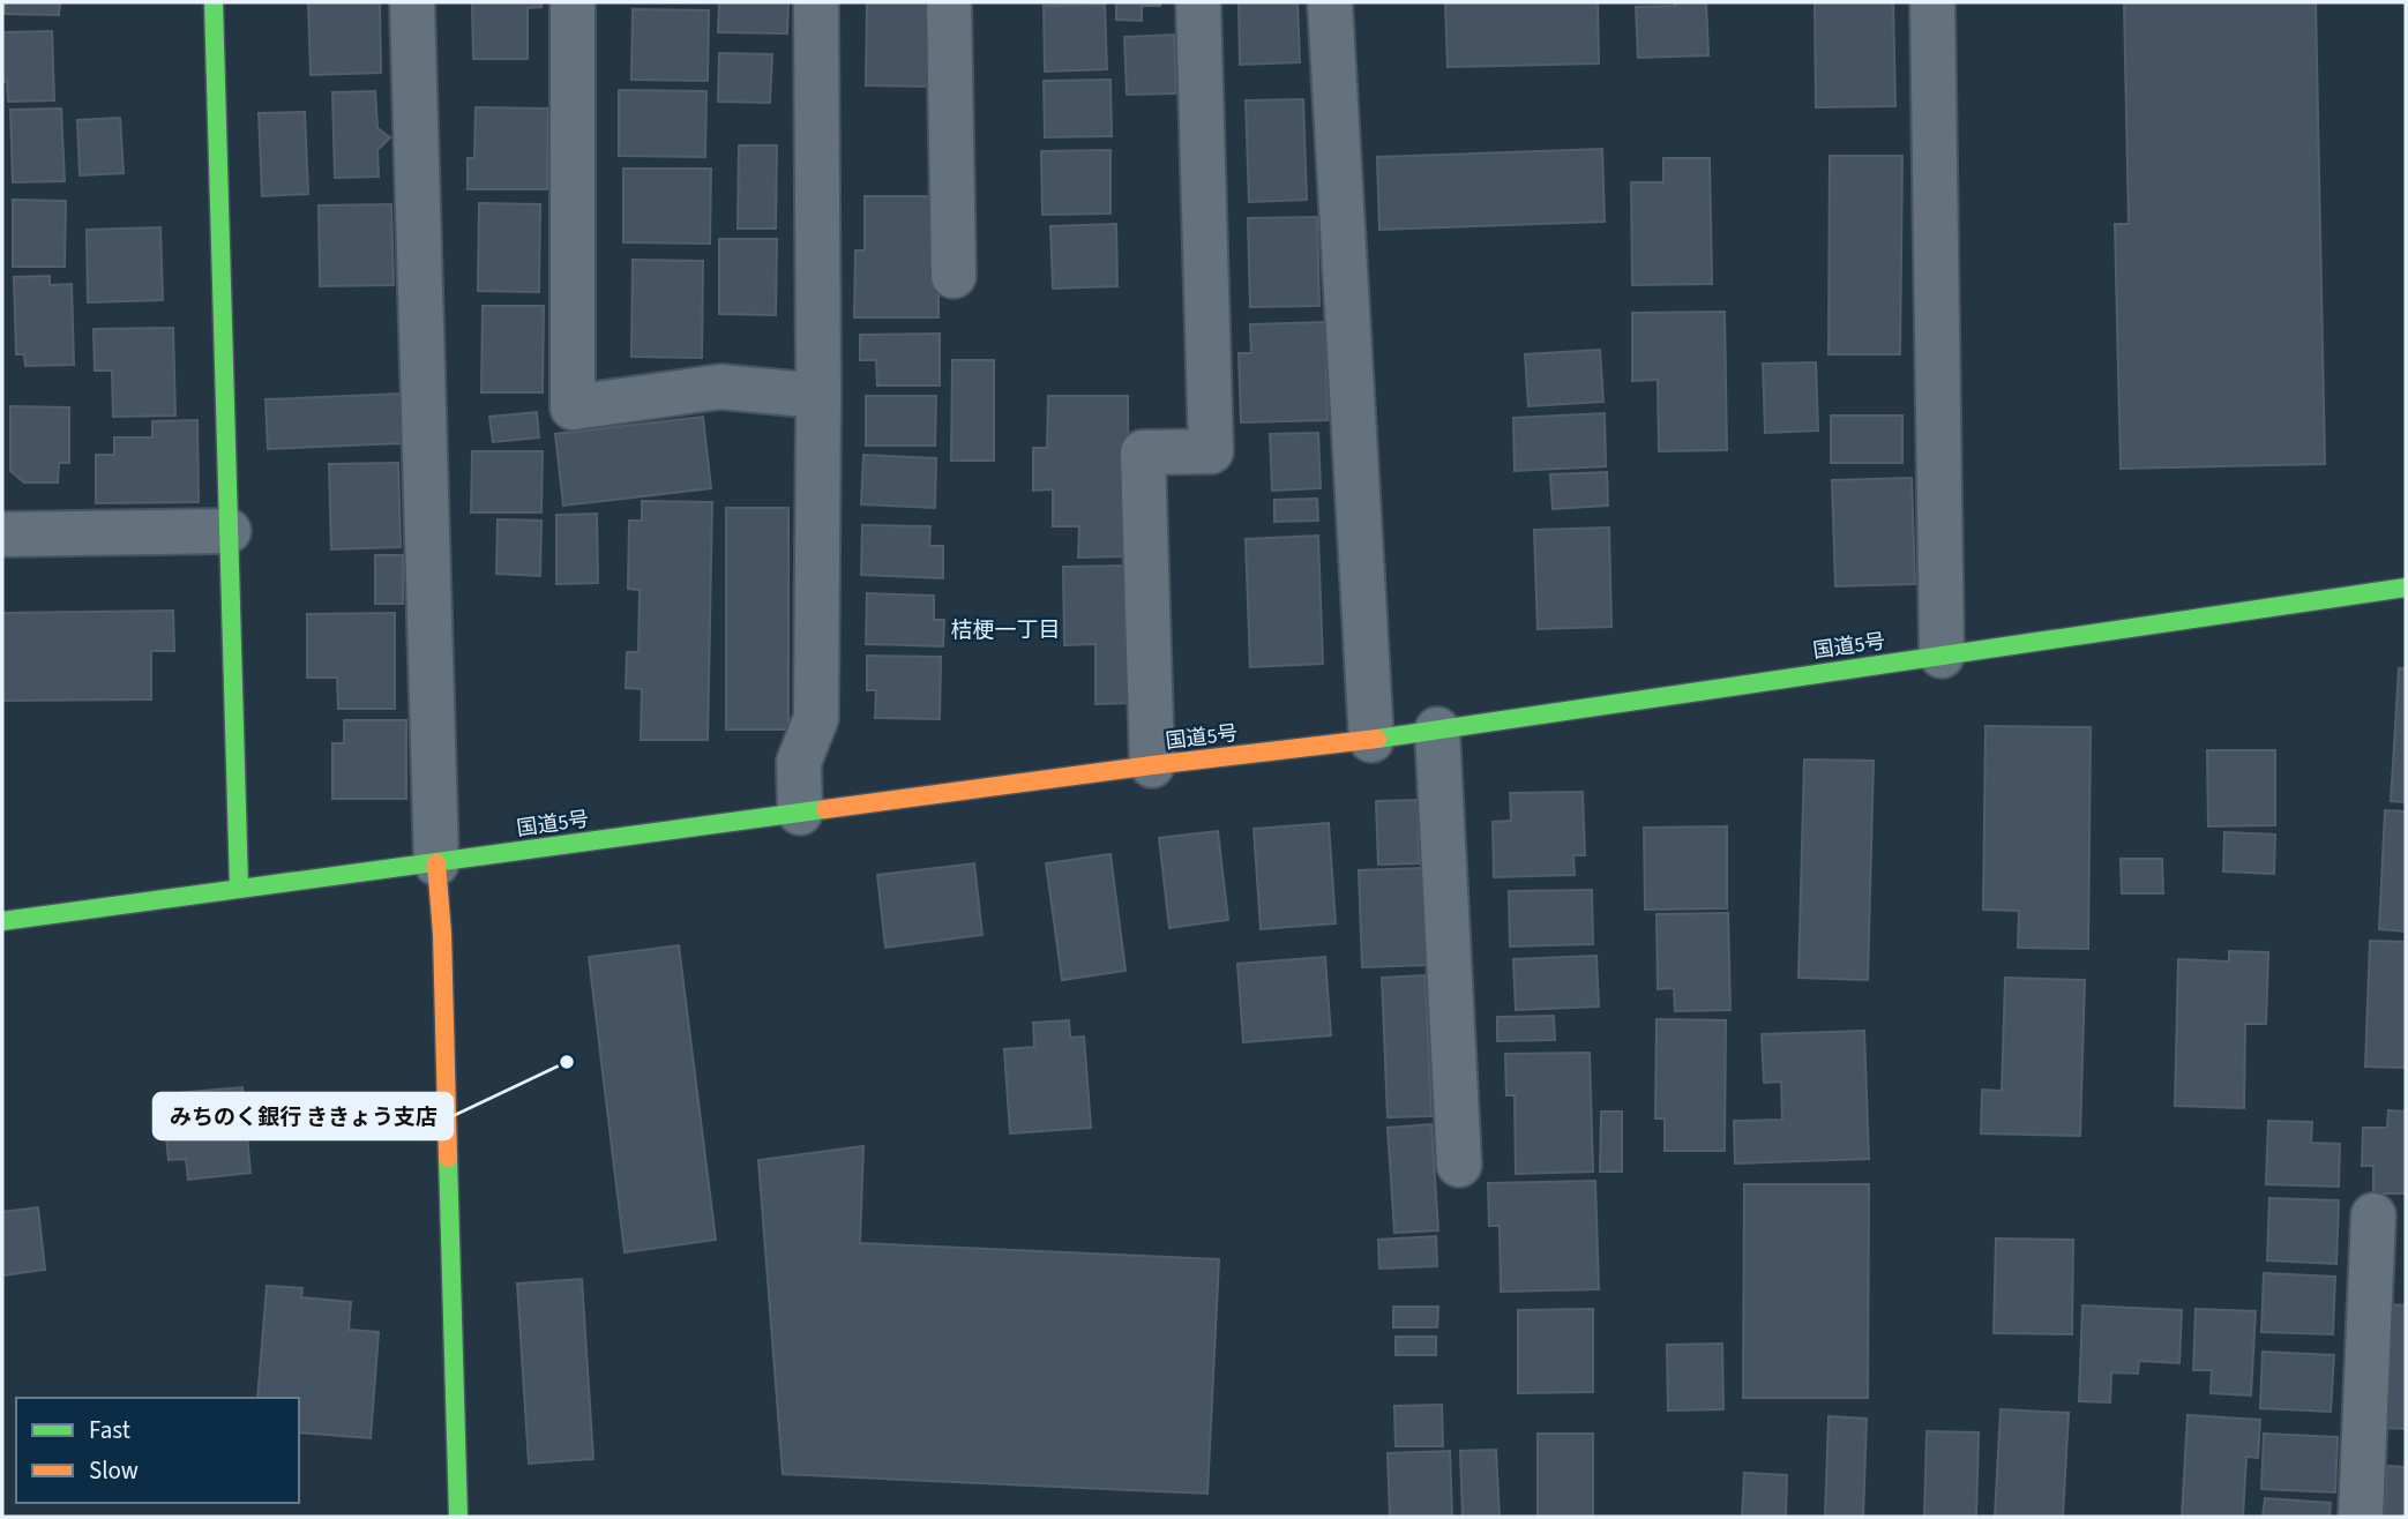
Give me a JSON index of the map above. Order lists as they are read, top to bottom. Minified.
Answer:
{"streets":{"main road":["国道5号"]},"districts":["桔梗一丁目"],"places":["みちのく銀行 ききょう支店"],"legend":["Fast","Slow"]}
